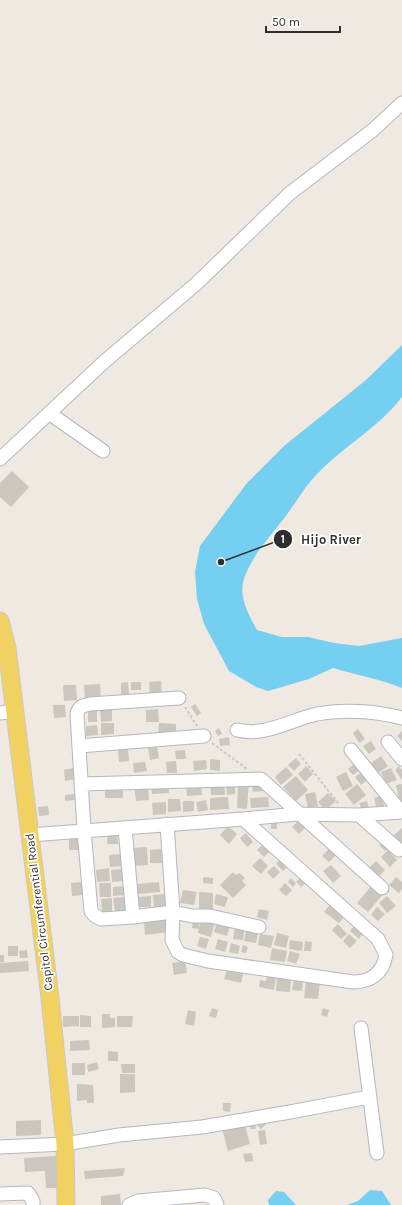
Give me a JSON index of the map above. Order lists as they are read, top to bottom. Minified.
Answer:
{"streets":{"main road":["Capitol Circumferential Road"]},"places":["Hijo River"],"scale_bar":"50 m"}
